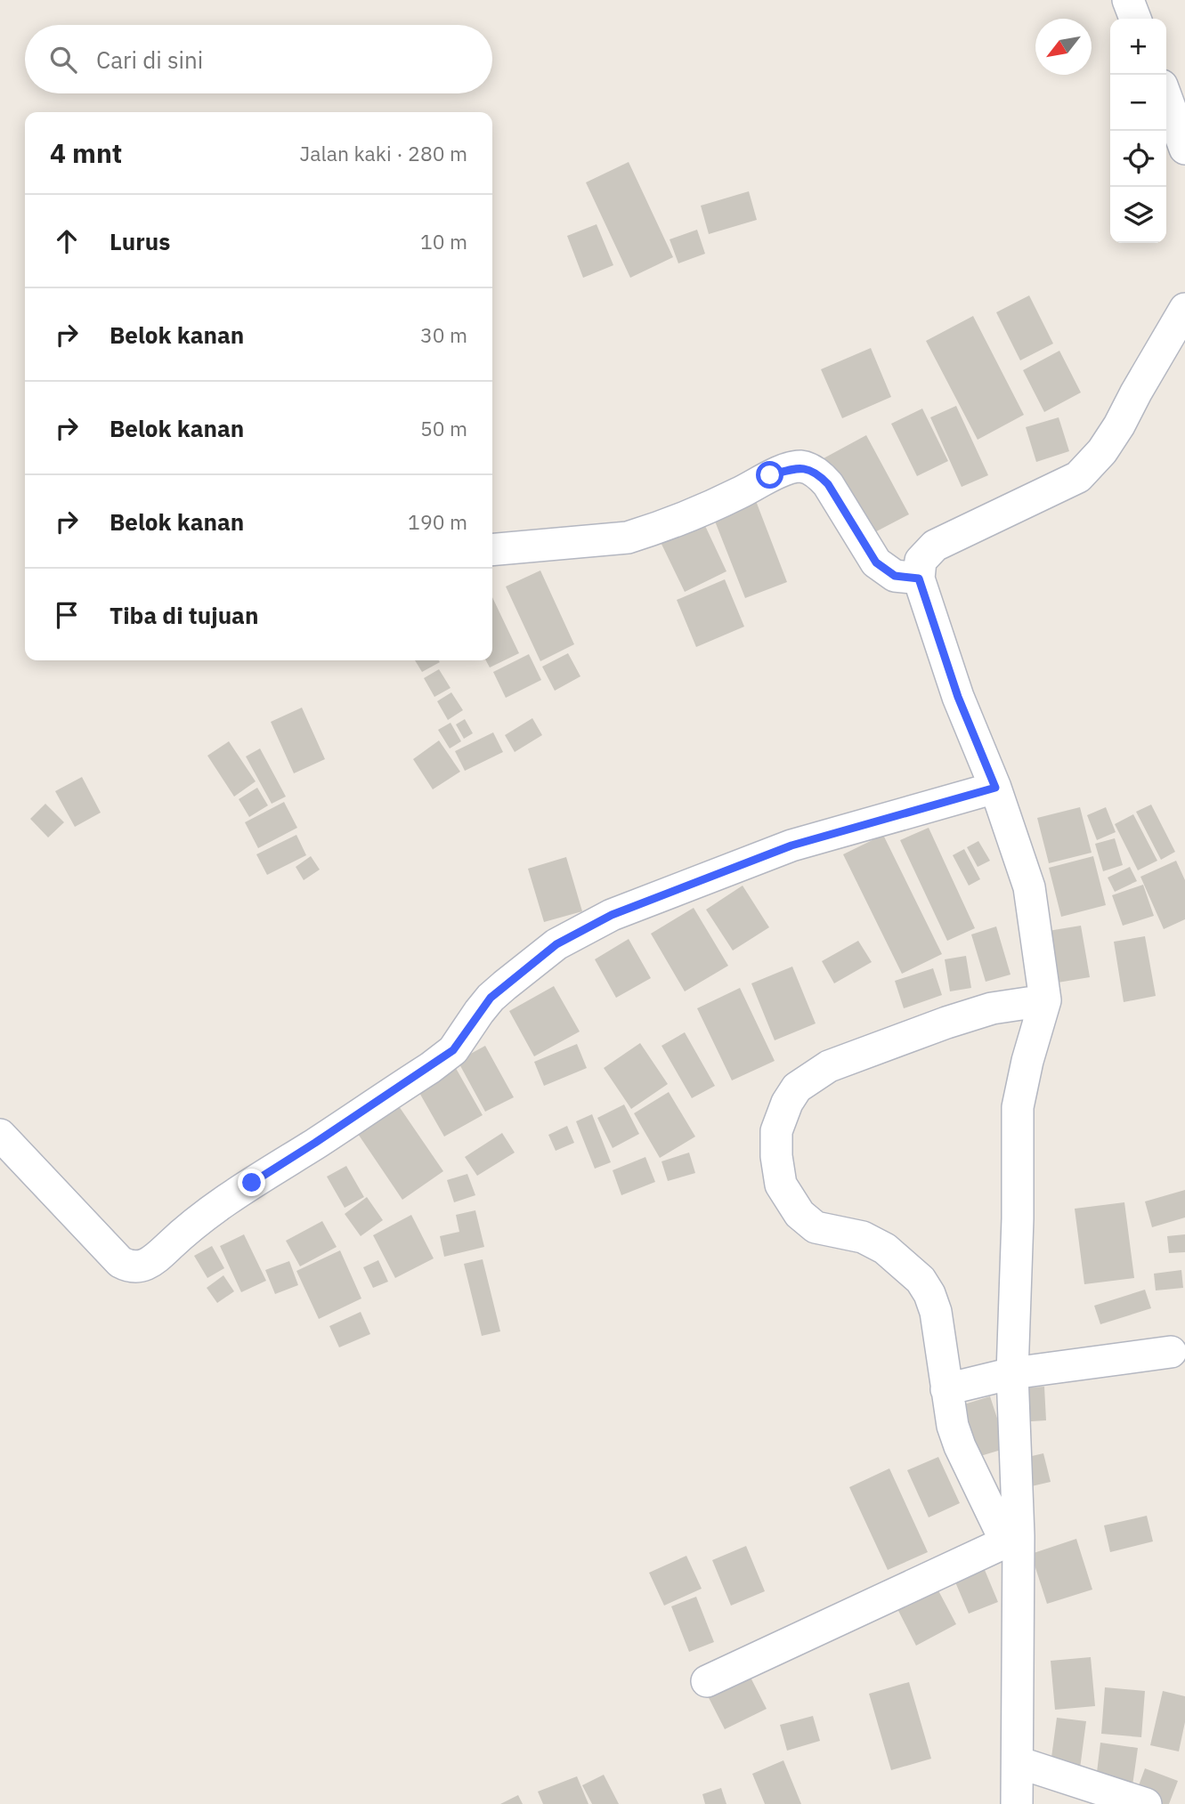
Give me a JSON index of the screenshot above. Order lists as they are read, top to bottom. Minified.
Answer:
{"north":"bottom left","page":{"map_buttons":["+","−"],"search":"Cari di sini","heading":["4 mnt","Jalan kaki · 280 m"],"list":[["Lurus","10 m"],["Belok kanan","30 m"],["Belok kanan","50 m"],["Belok kanan","190 m"],"Tiba di tujuan"]}}
